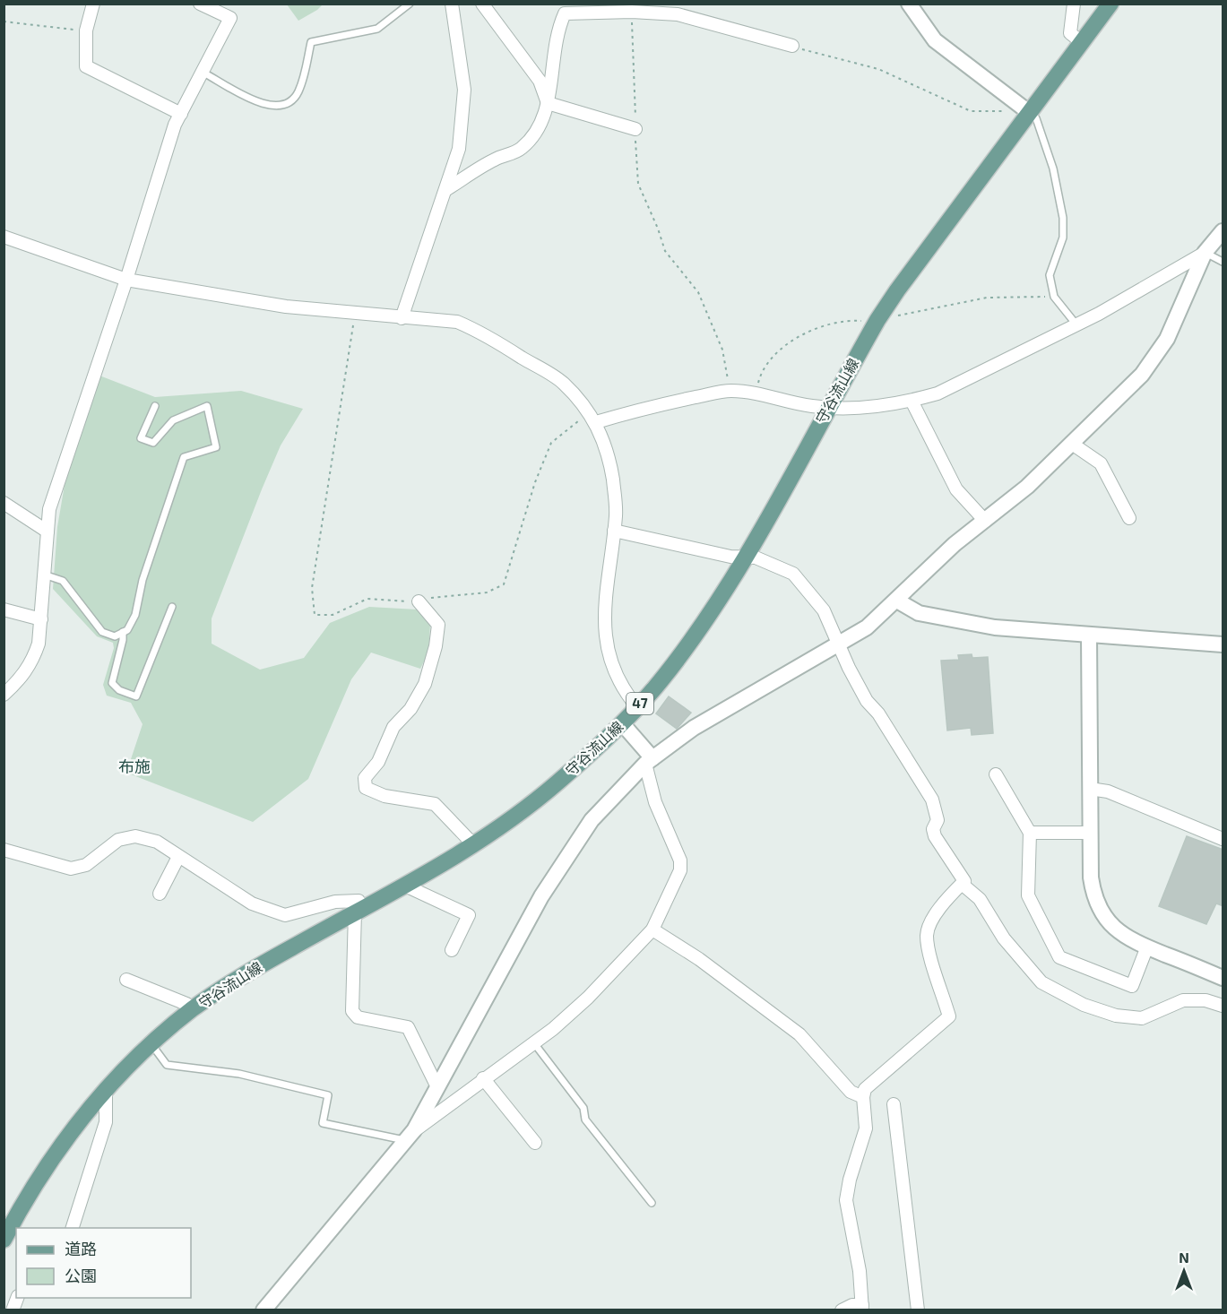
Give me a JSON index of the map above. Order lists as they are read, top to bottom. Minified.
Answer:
{"streets":{"main road":["守谷流山線","47"]},"districts":["布施"],"legend":["道路","公園"],"north":"top"}
